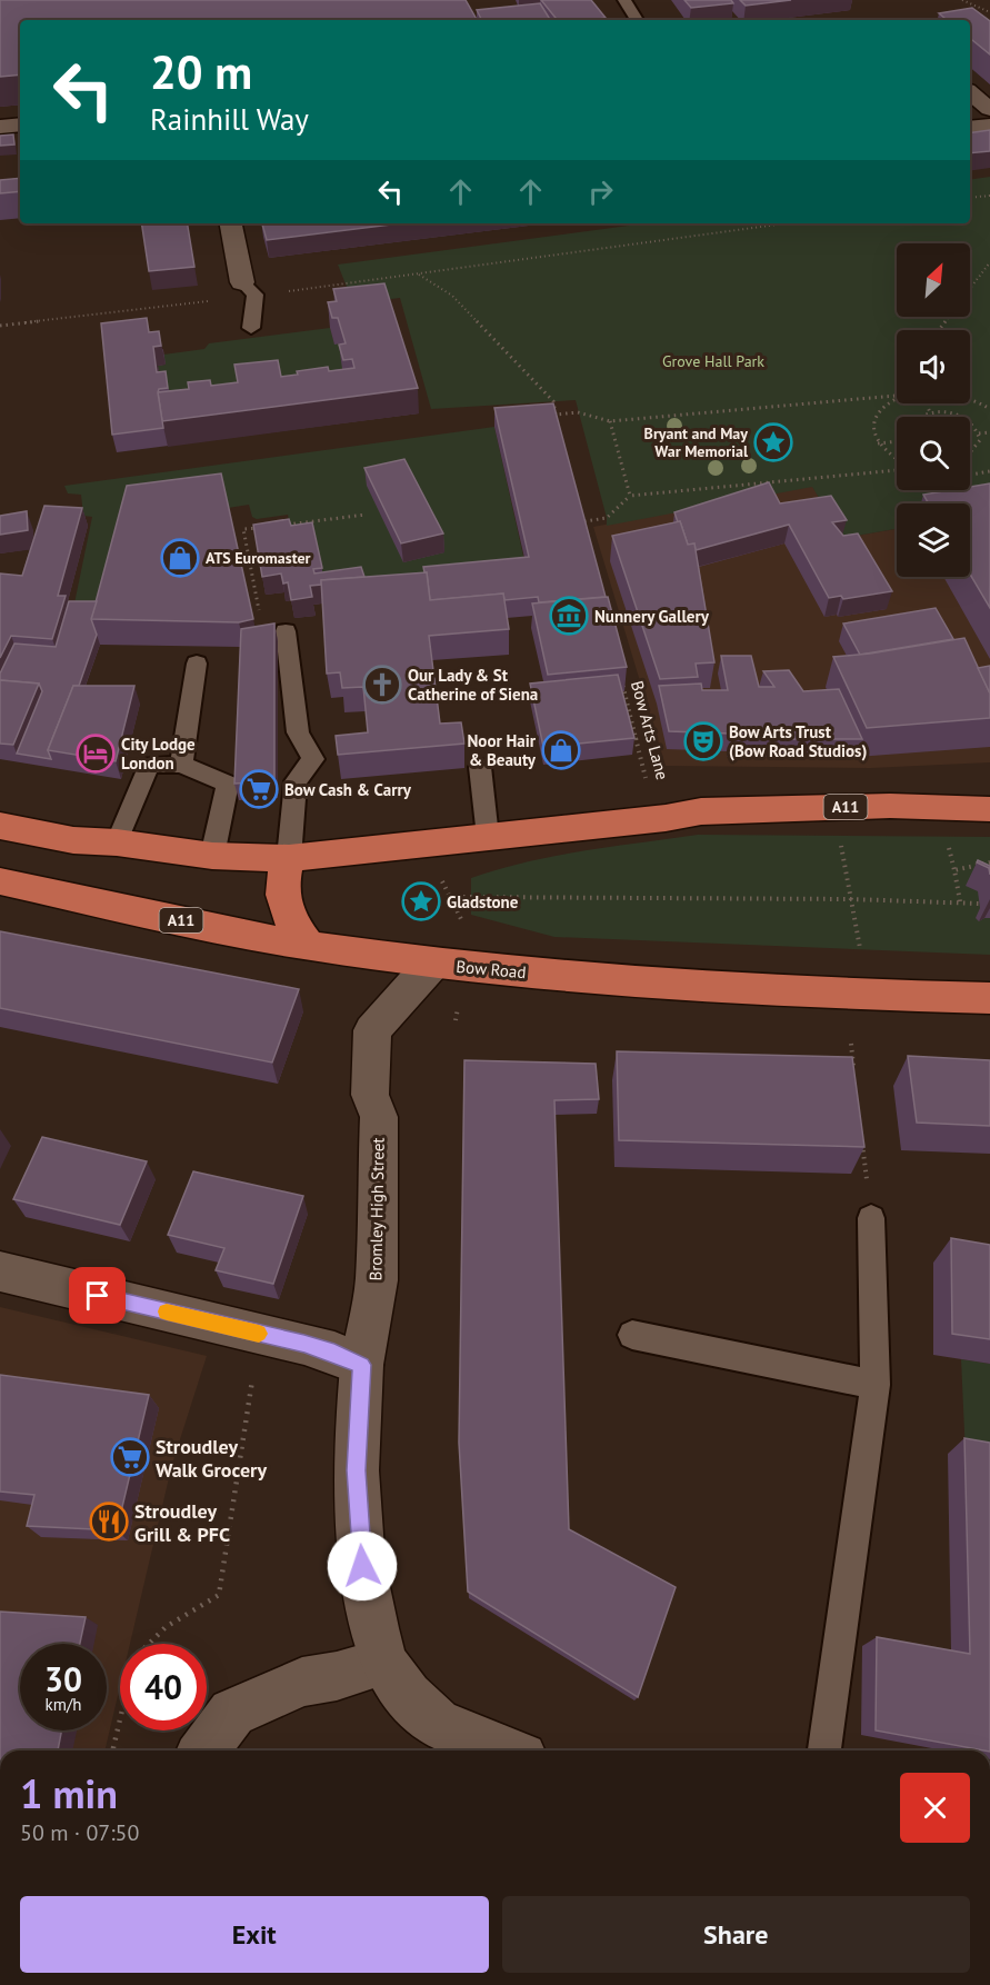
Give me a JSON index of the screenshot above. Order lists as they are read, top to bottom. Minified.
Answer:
{"streets":{"highway":["A11","Bow Road"],"street":["Bromley High Street"],"path":["Bow Arts Lane"]},"crossings":[["Bow Arts Lane","A11"],["Bow Road","Bromley High Street"]],"parks":["Grove Hall Park"],"places":{"place":["Bryant and May War Memorial","Gladstone"],"shop":["ATS Euromaster","Noor Hair & Beauty"],"museum":["Nunnery Gallery"],"church":["Our Lady & St Catherine of Siena"],"theatre":["Bow Arts Trust (Bow Road Studios)"],"hotel":["City Lodge London"],"supermarket":["Bow Cash & Carry","Stroudley Walk Grocery"],"restaurant":["Stroudley Grill & PFC"]},"north":"top right","page":{"turn":["20 m","Rainhill Way"],"speed":"30 km/h","limit":"40","heading":["1 min","50 m · 07:50"],"buttons":["Exit","Share"]}}
